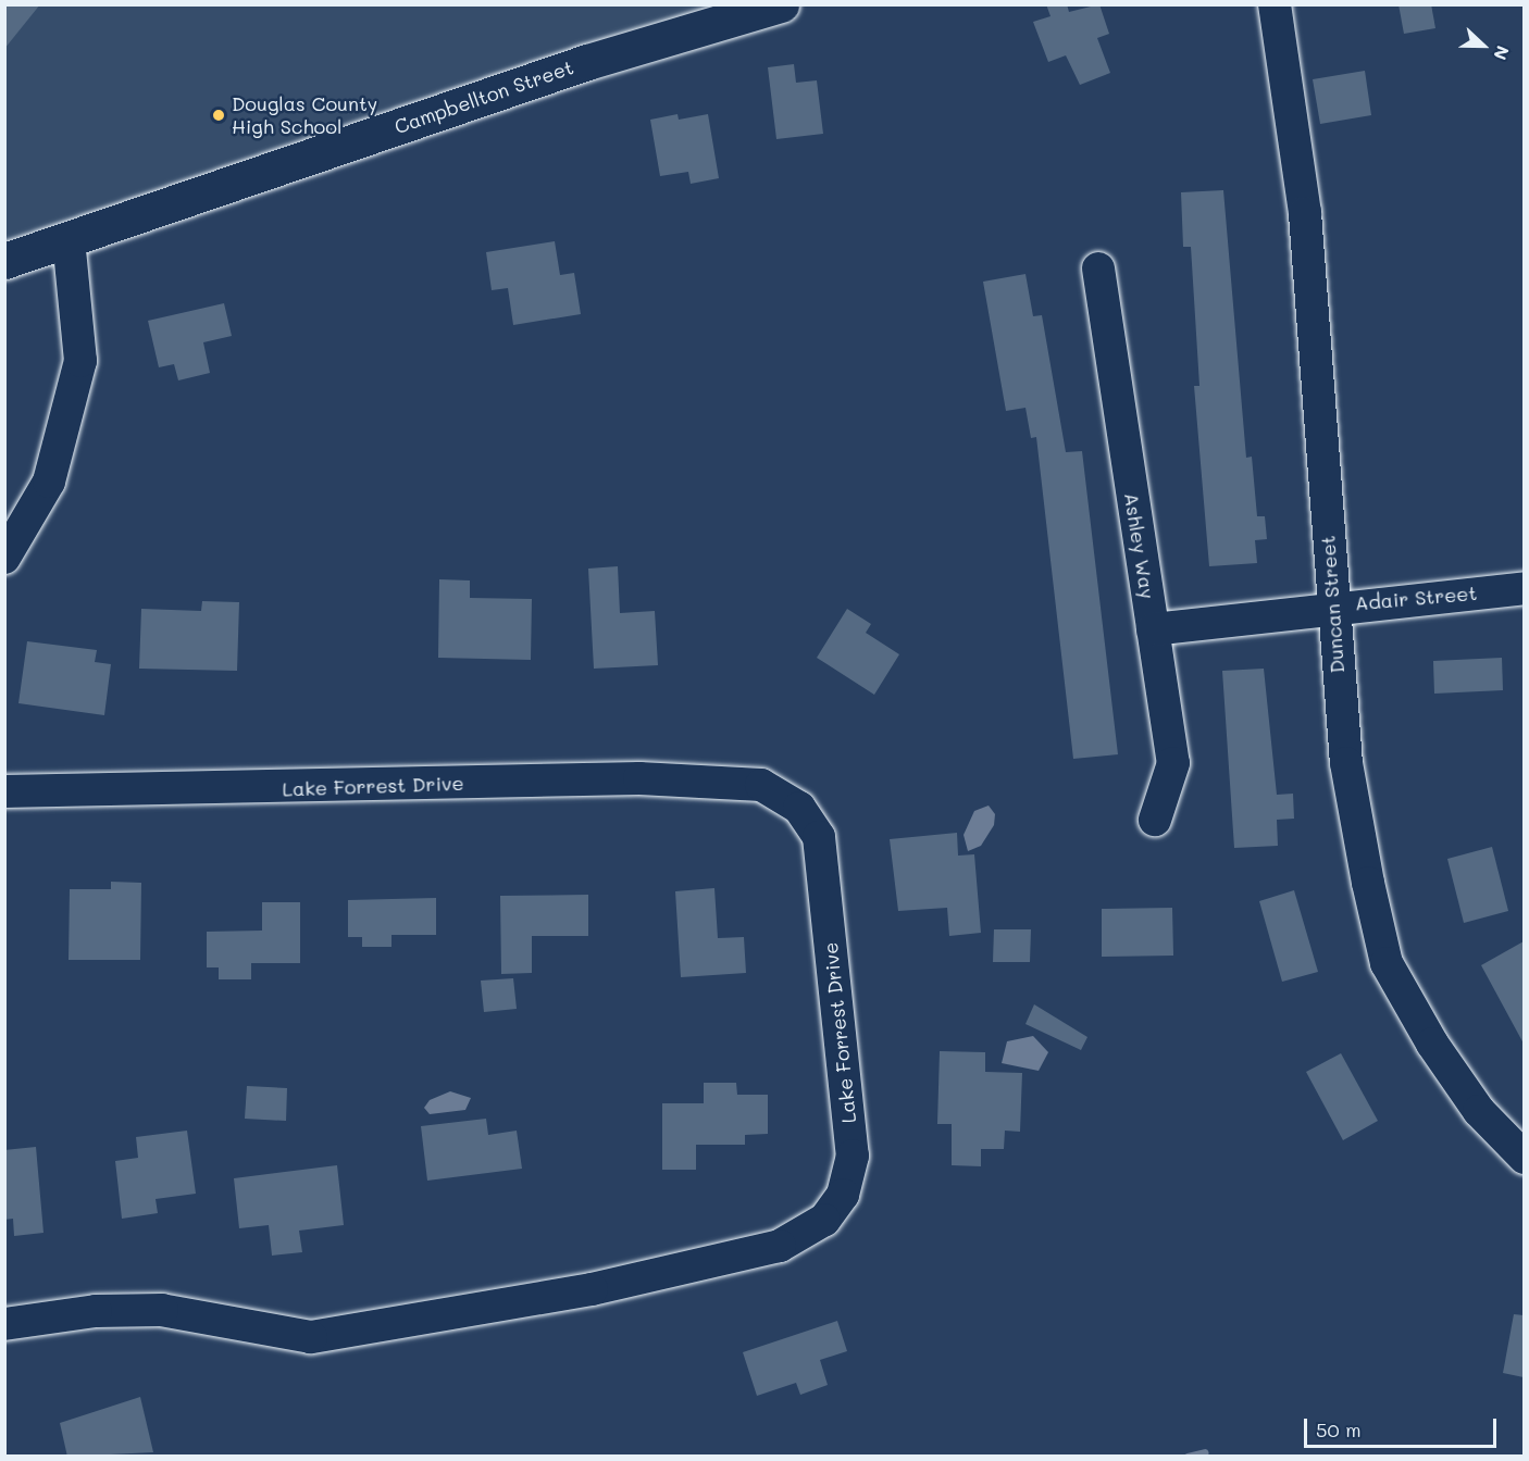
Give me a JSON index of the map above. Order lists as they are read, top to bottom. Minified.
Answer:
{"streets":{"main road":["Campbellton Street"],"street":["Ashley Way","Adair Street","Duncan Street","Lake Forrest Drive"]},"crossings":[["Ashley Way","Adair Street"],["Adair Street","Duncan Street"]],"places":["Douglas County High School"],"scale_bar":"50 m","north":"right"}
